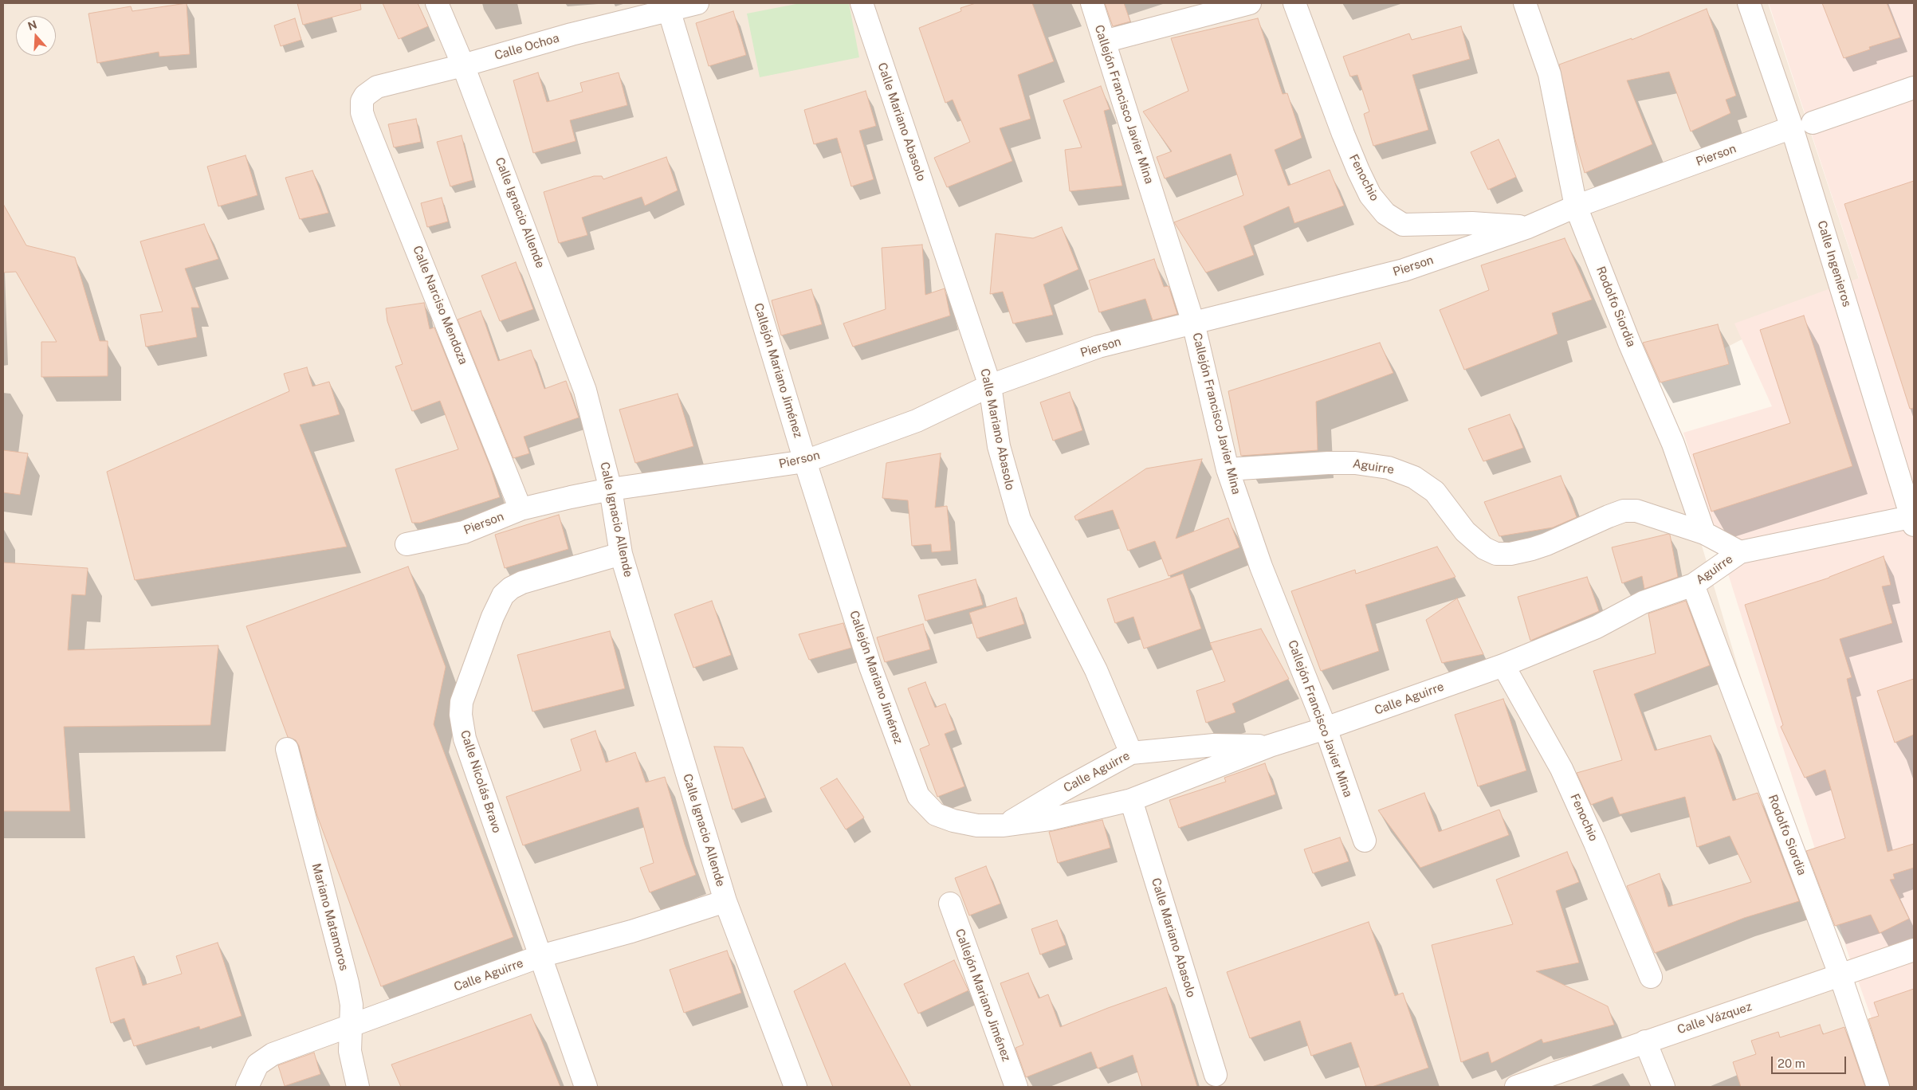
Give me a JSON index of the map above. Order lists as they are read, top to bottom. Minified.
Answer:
{"streets":{"street":["Calle Ochoa","Callejón Francisco Javier Mina","Calle Mariano Abasolo","Pierson","Fenochio","Calle Ignacio Allende","Calle Ingenieros","Calle Narciso Mendoza","Rodolfo Siordia","Callejón Mariano Jiménez","Aguirre","Calle Aguirre","Calle Nicolás Bravo","Mariano Matamoros","Calle Vázquez"]},"crossings":[["Calle Ochoa","Calle Ignacio Allende"],["Calle Ochoa","Calle Narciso Mendoza"],["Calle Ochoa","Callejón Mariano Jiménez"],["Callejón Francisco Javier Mina","Pierson"],["Callejón Francisco Javier Mina","Aguirre"],["Callejón Francisco Javier Mina","Calle Aguirre"],["Calle Mariano Abasolo","Pierson"],["Calle Mariano Abasolo","Calle Aguirre"],["Pierson","Fenochio"],["Pierson","Calle Ignacio Allende"],["Pierson","Calle Ingenieros"],["Pierson","Calle Narciso Mendoza"],["Pierson","Rodolfo Siordia"],["Pierson","Callejón Mariano Jiménez"],["Fenochio","Aguirre"],["Fenochio","Calle Aguirre"],["Calle Ignacio Allende","Calle Aguirre"],["Calle Ignacio Allende","Calle Nicolás Bravo"],["Calle Ingenieros","Aguirre"],["Rodolfo Siordia","Aguirre"],["Rodolfo Siordia","Calle Vázquez"],["Callejón Mariano Jiménez","Calle Aguirre"],["Aguirre","Calle Aguirre"],["Calle Aguirre","Calle Nicolás Bravo"],["Calle Aguirre","Mariano Matamoros"]],"scale_bar":"20 m","north":"top"}
